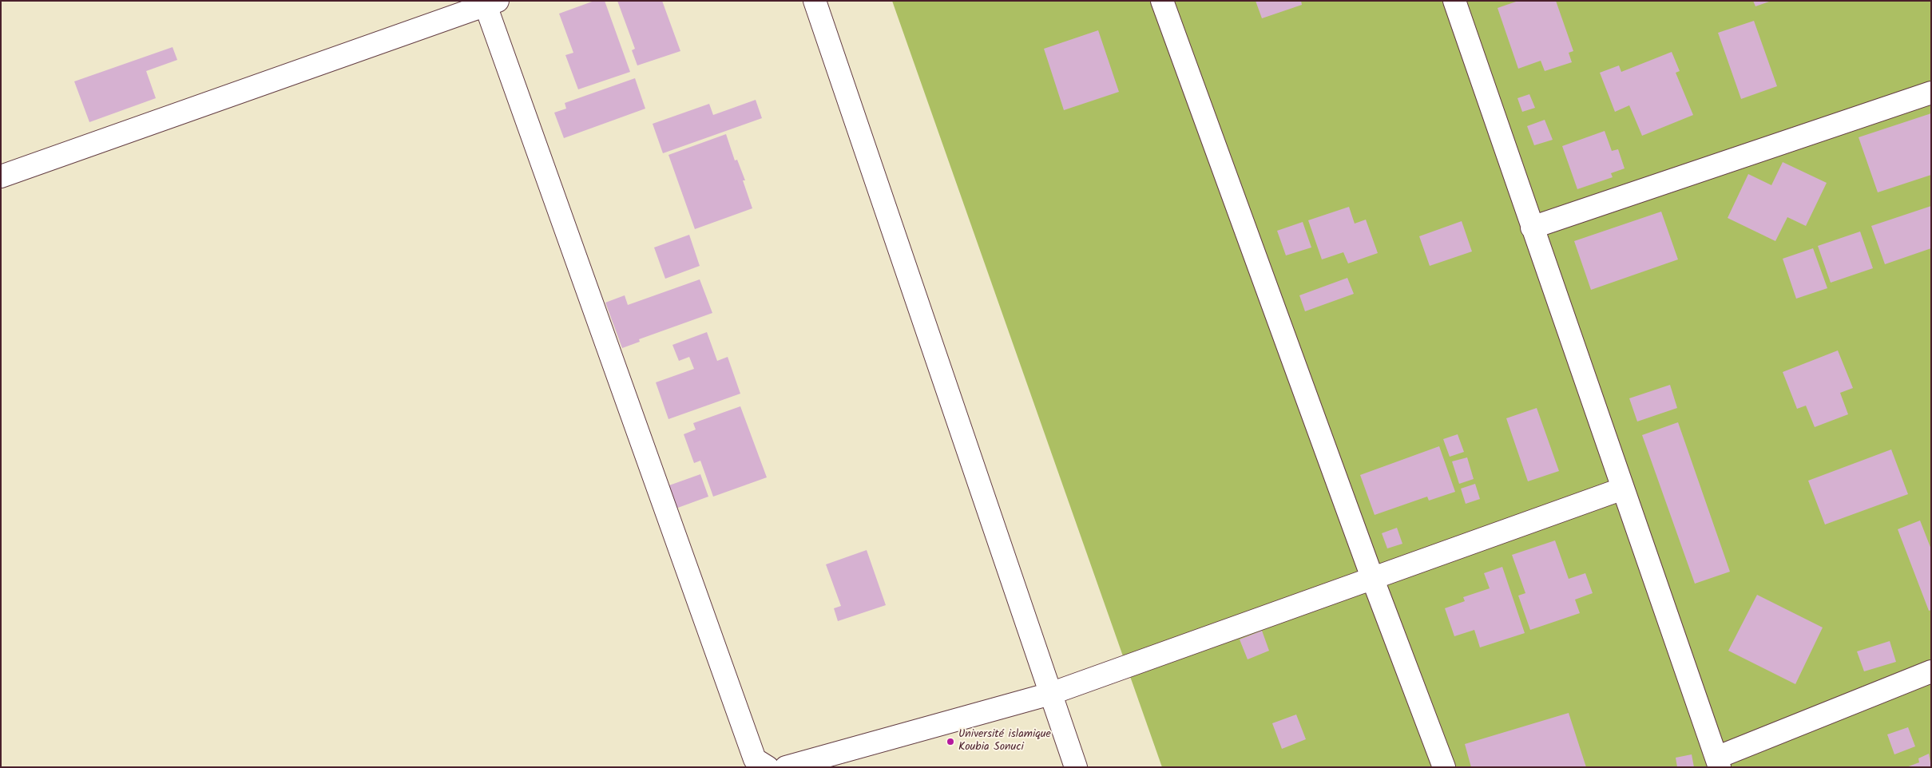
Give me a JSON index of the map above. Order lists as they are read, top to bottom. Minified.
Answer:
{"places":["Université islamique Koubia Sonuci"]}
